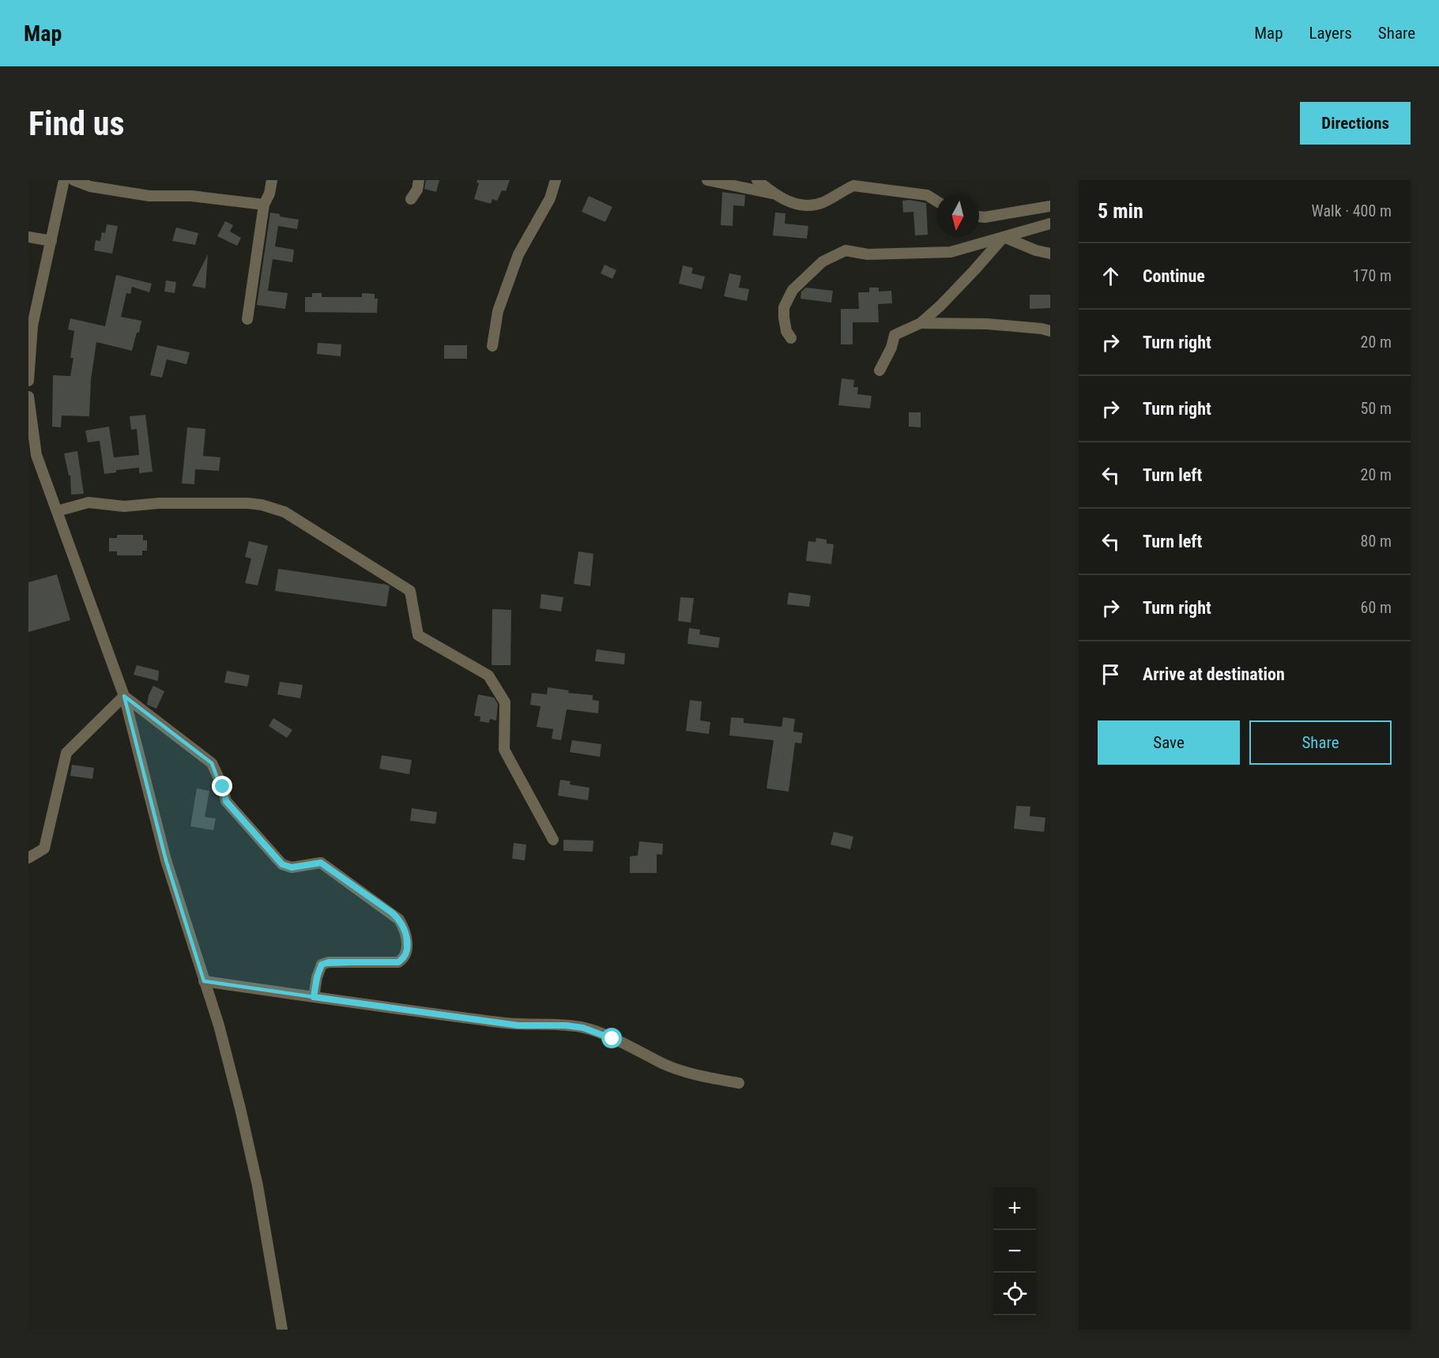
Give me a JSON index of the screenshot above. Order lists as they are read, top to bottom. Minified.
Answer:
{"north":"bottom","page":{"header":"Map","nav":["Map","Layers","Share"],"buttons":["Directions",["Save","Share"]],"title":"Find us","heading":["5 min","Walk · 400 m"],"list":[["Continue","170 m"],["Turn right","20 m"],["Turn right","50 m"],["Turn left","20 m"],["Turn left","80 m"],["Turn right","60 m"],"Arrive at destination"],"map_buttons":["+","−"]}}
